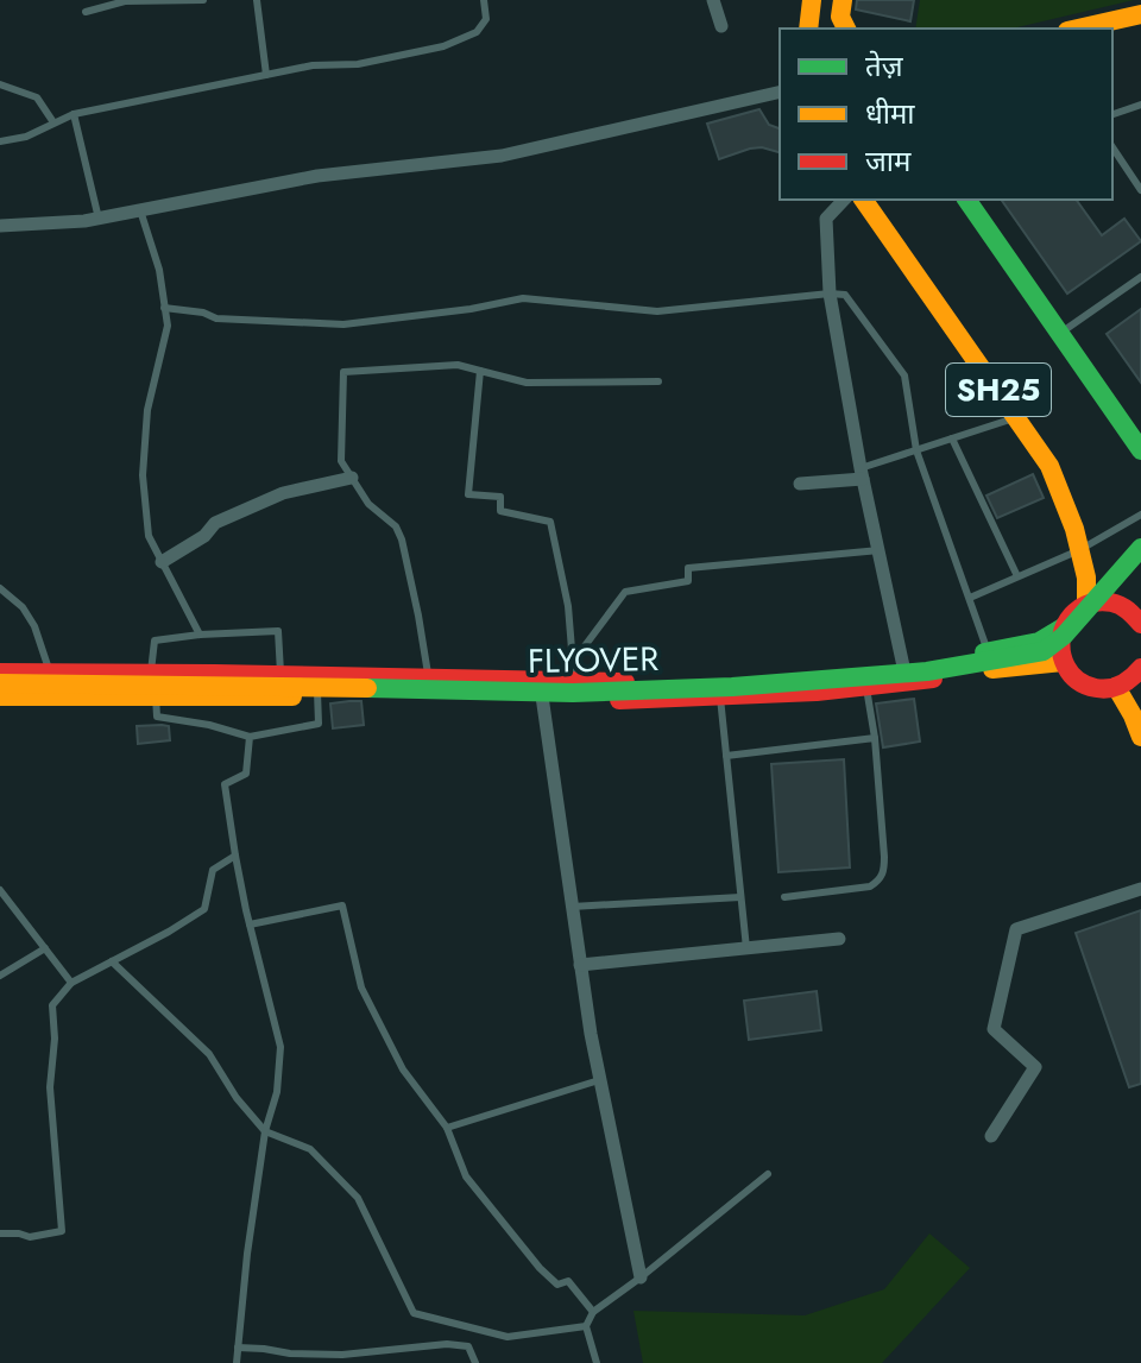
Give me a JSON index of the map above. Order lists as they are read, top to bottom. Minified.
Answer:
{"streets":{"main road":["SH25","FLYOVER"]},"legend":["तेज़","धीमा","जाम"]}
